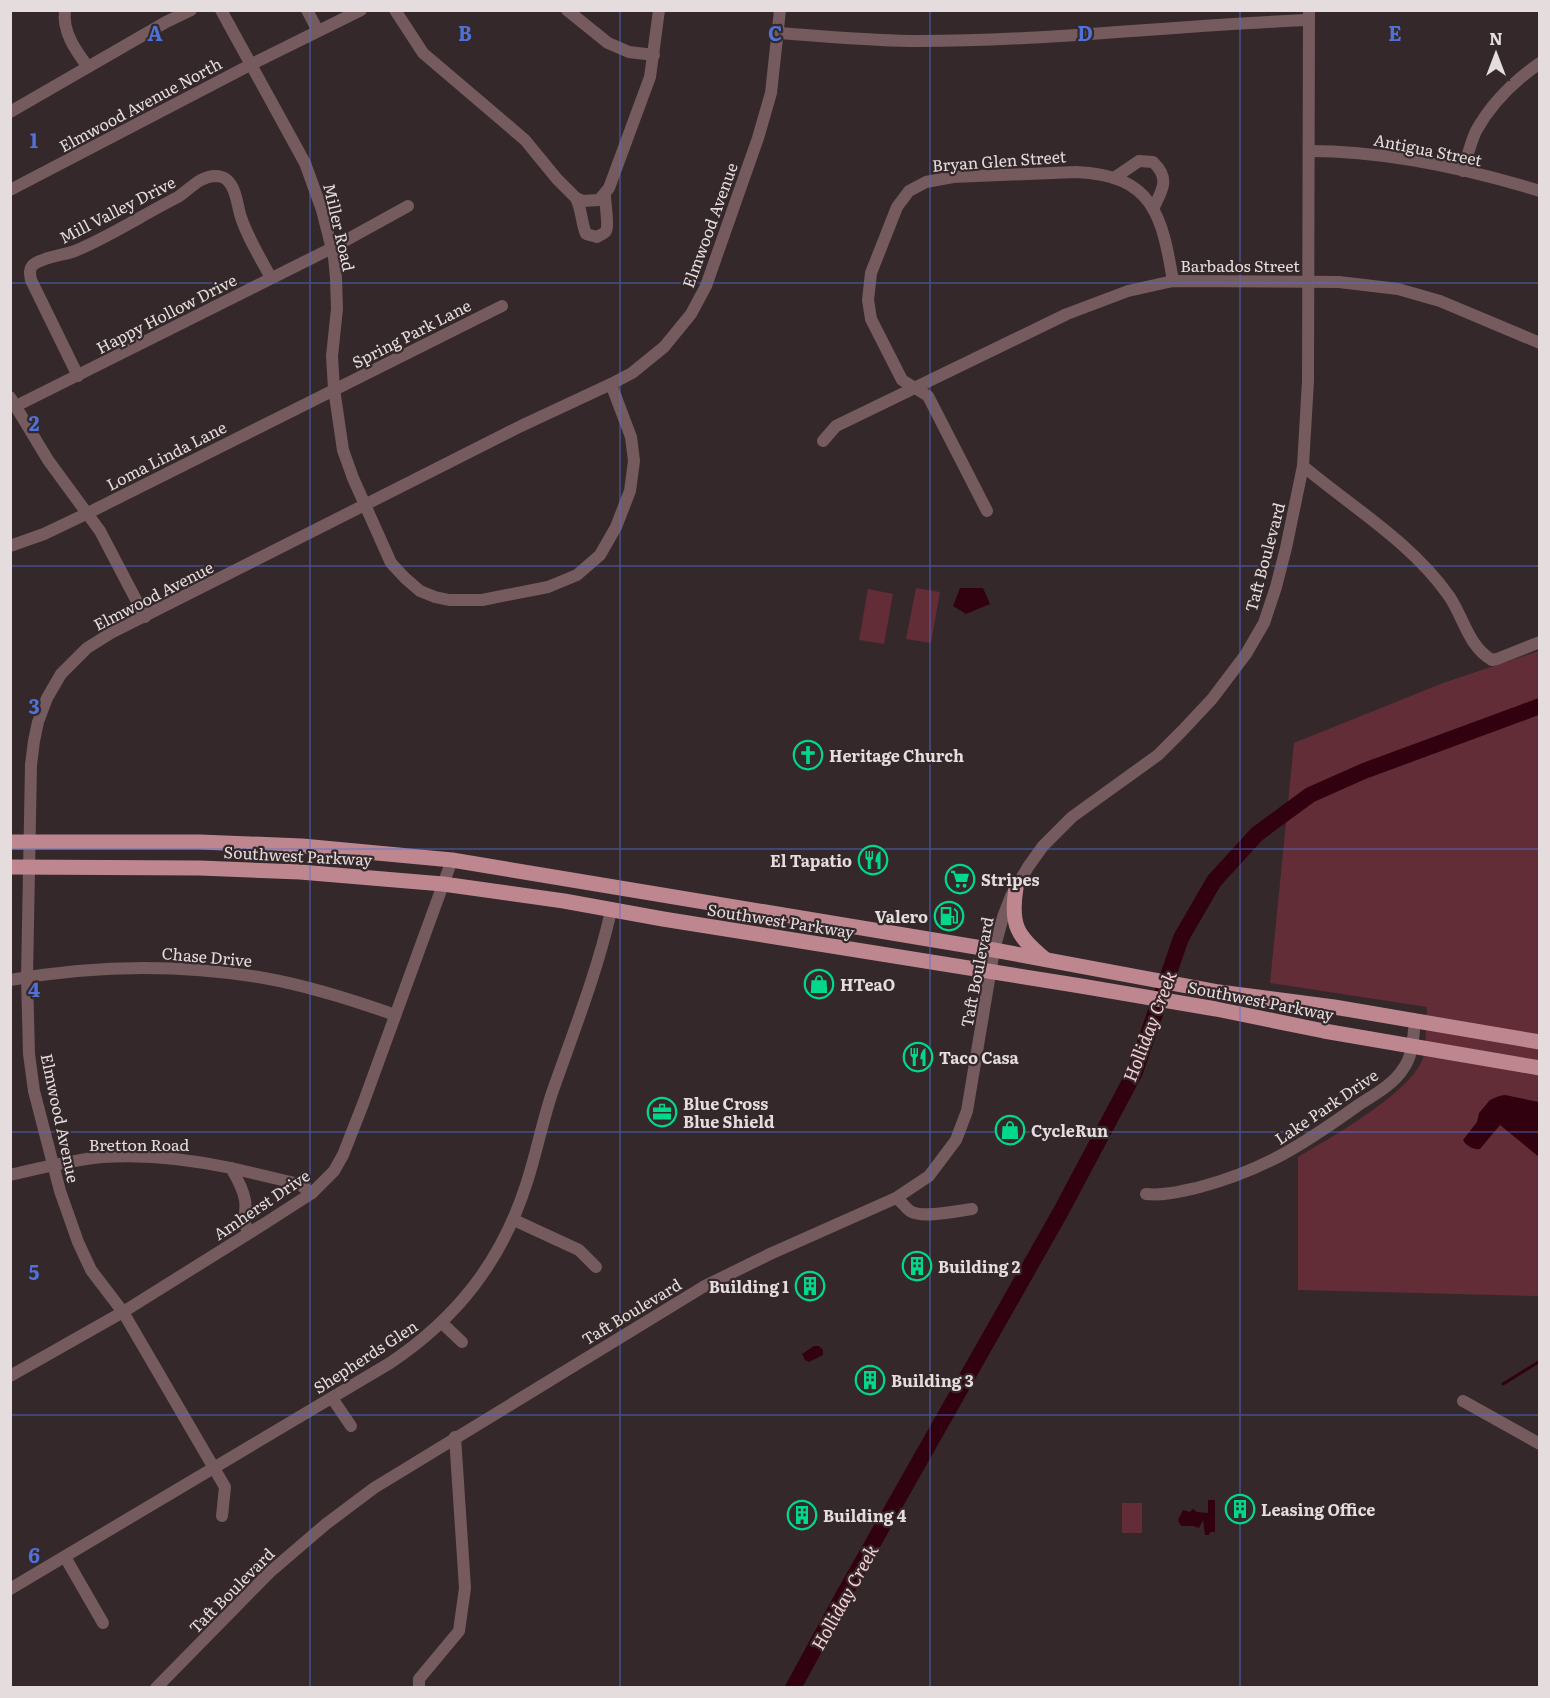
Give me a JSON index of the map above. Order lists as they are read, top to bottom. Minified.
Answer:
{"streets":{"main road":["Southwest Parkway"],"street":["Elmwood Avenue North","Antigua Street","Bryan Glen Street","Mill Valley Drive","Elmwood Avenue","Miller Road","Barbados Street","Happy Hollow Drive","Spring Park Lane","Loma Linda Lane","Taft Boulevard","Chase Drive","Lake Park Drive","Bretton Road","Amherst Drive","Shepherds Glen"]},"crossings":[["Elmwood Avenue North","Miller Road"],["Antigua Street","Taft Boulevard"],["Bryan Glen Street","Barbados Street"],["Mill Valley Drive","Happy Hollow Drive"],["Elmwood Avenue","Miller Road"],["Elmwood Avenue","Southwest Parkway"],["Elmwood Avenue","Chase Drive"],["Elmwood Avenue","Bretton Road"],["Elmwood Avenue","Amherst Drive"],["Elmwood Avenue","Shepherds Glen"],["Miller Road","Happy Hollow Drive"],["Miller Road","Spring Park Lane"],["Miller Road","Loma Linda Lane"],["Barbados Street","Taft Boulevard"],["Spring Park Lane","Loma Linda Lane"],["Taft Boulevard","Southwest Parkway"],["Southwest Parkway","Lake Park Drive"],["Southwest Parkway","Amherst Drive"],["Southwest Parkway","Shepherds Glen"],["Chase Drive","Amherst Drive"],["Bretton Road","Amherst Drive"]],"water":["Holliday Creek"],"places":{"church":["Heritage Church"],"restaurant":["El Tapatio","Taco Casa"],"supermarket":["Stripes"],"fuel station":["Valero"],"shop":["HTeaO","CycleRun"],"office":["Blue Cross Blue Shield"],"building":["Building 2","Building 1","Building 3","Leasing Office","Building 4"]},"north":"top","grid":{"columns":["A","B","C","D","E"],"rows":["1","2","3","4","5","6"]}}
